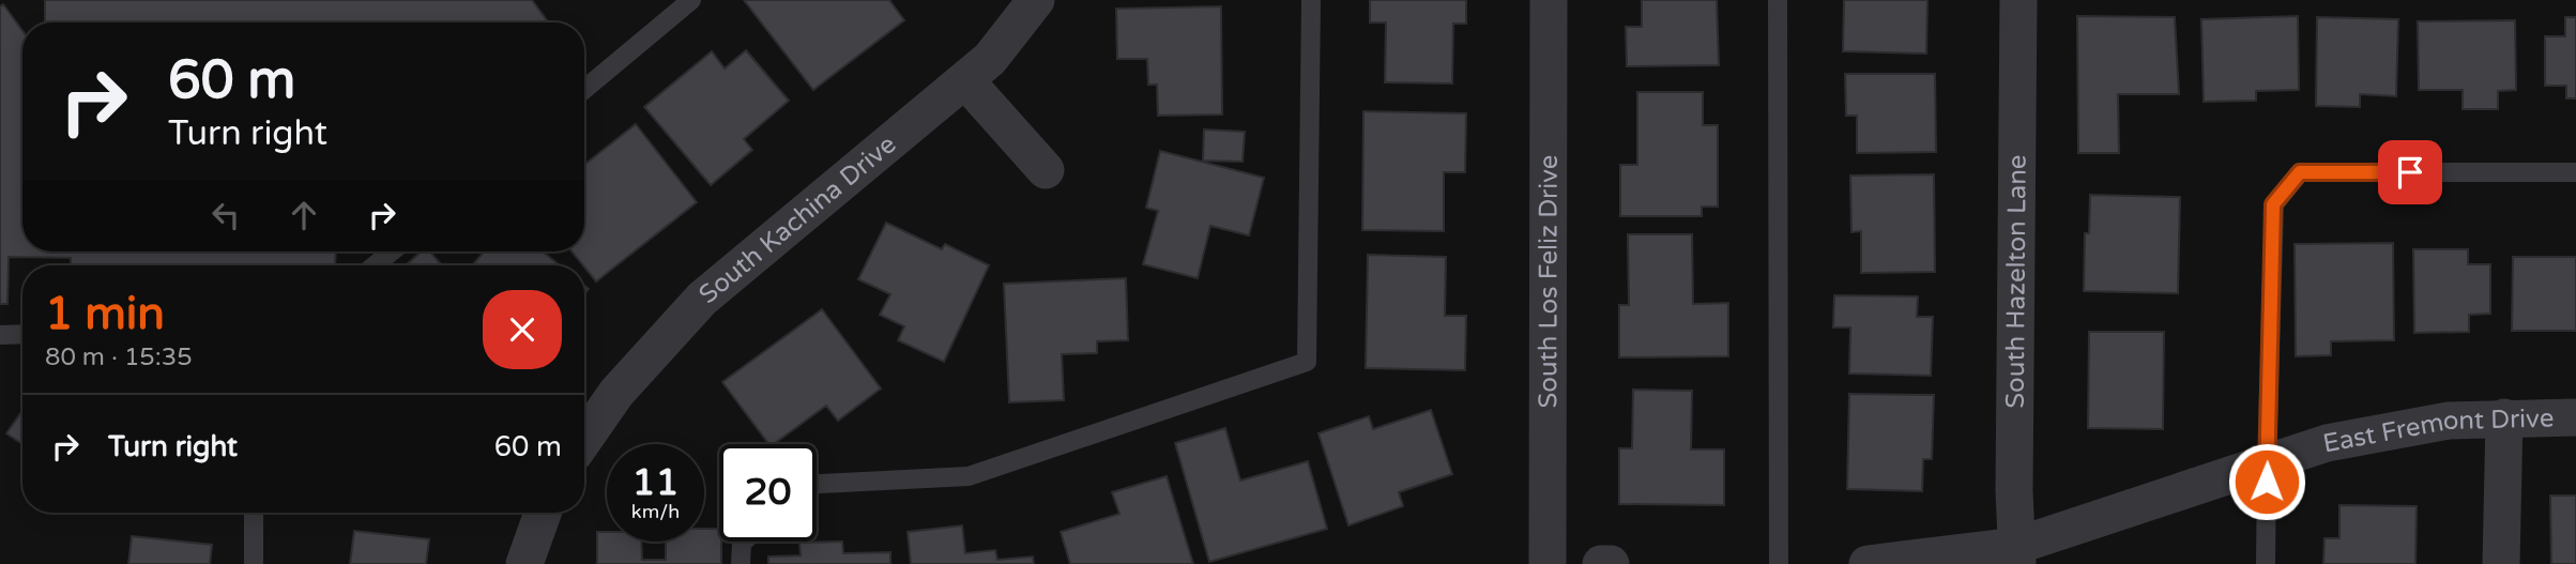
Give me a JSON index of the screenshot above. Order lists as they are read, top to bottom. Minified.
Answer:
{"streets":{"street":["South Kachina Drive","South Los Feliz Drive","South Hazelton Lane","East Fremont Drive"]},"crossings":[["South Hazelton Lane","East Fremont Drive"]],"page":{"turn":["60 m","Turn right"],"heading":["1 min","80 m · 15:35"],"list":[{"name":"Turn right","value":"60 m"}],"speed":"11 km/h","limit":"20"}}
